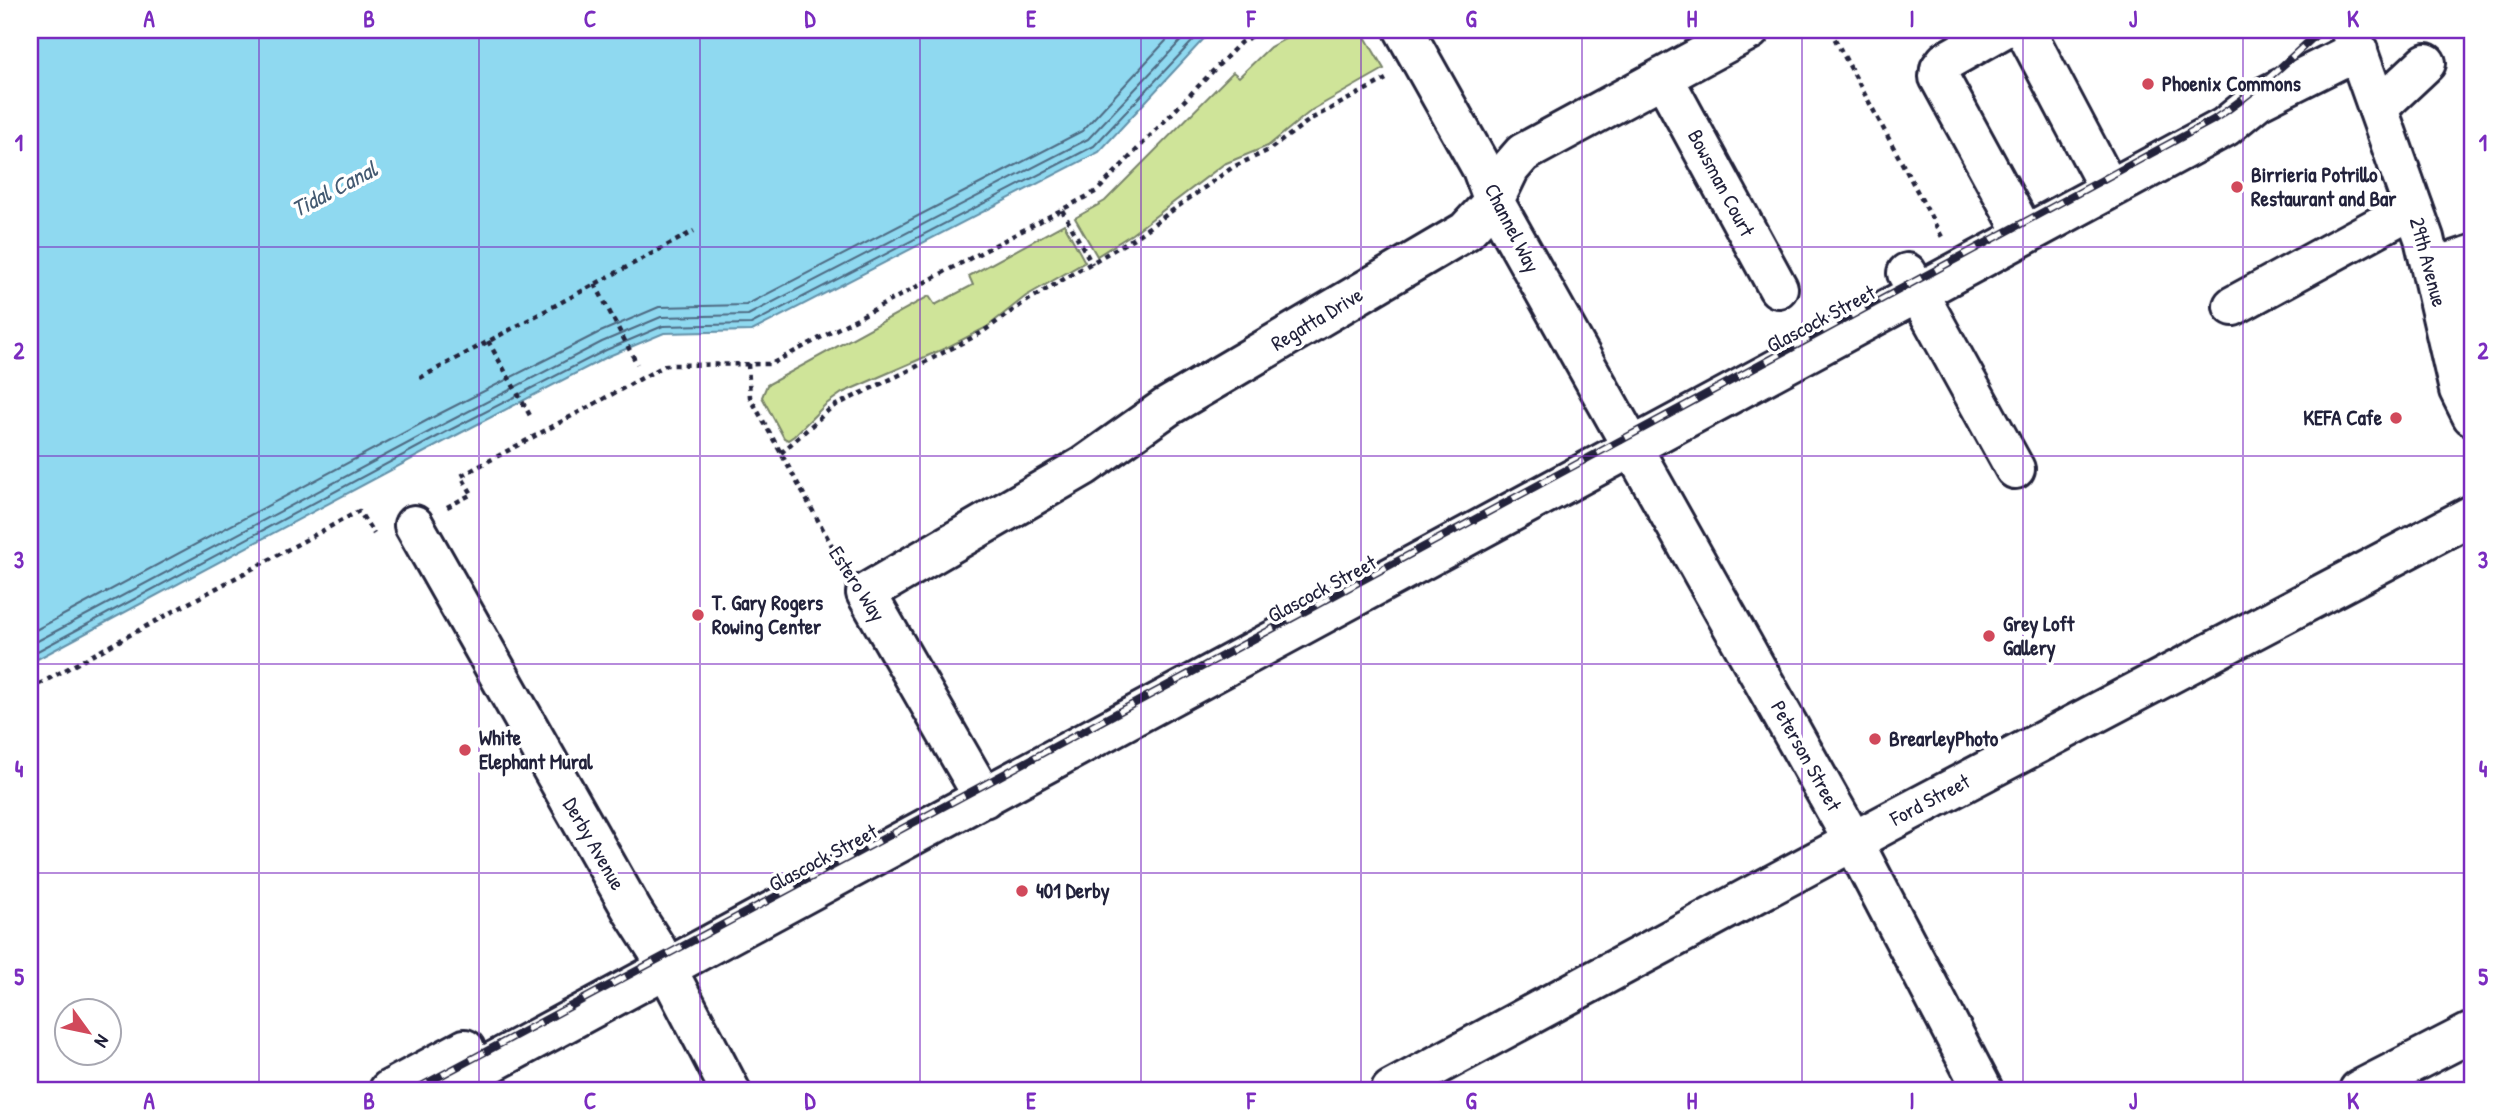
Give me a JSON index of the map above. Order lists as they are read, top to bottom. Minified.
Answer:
{"streets":{"street":["Bowsman Court","Channel Way","29th Avenue","Regatta Drive","Glascock Street","Estero Way","Peterson Street","Ford Street","Derby Avenue"]},"crossings":[["Bowsman Court","Regatta Drive"],["Channel Way","Regatta Drive"],["Channel Way","Glascock Street"],["Channel Way","Peterson Street"],["29th Avenue","Glascock Street"],["Regatta Drive","Estero Way"],["Glascock Street","Estero Way"],["Glascock Street","Peterson Street"],["Glascock Street","Derby Avenue"],["Peterson Street","Ford Street"]],"water":["Tidal Canal"],"places":["Phoenix Commons","Birrieria Potrillo Restaurant and Bar","KEFA Cafe","T. Gary Rogers Rowing Center","Grey Loft Gallery","BrearleyPhoto","White Elephant Mural","401 Derby"],"north":"bottom right","grid":{"columns":["A","B","C","D","E","F","G","H","I","J","K"],"rows":["1","2","3","4","5"]}}
